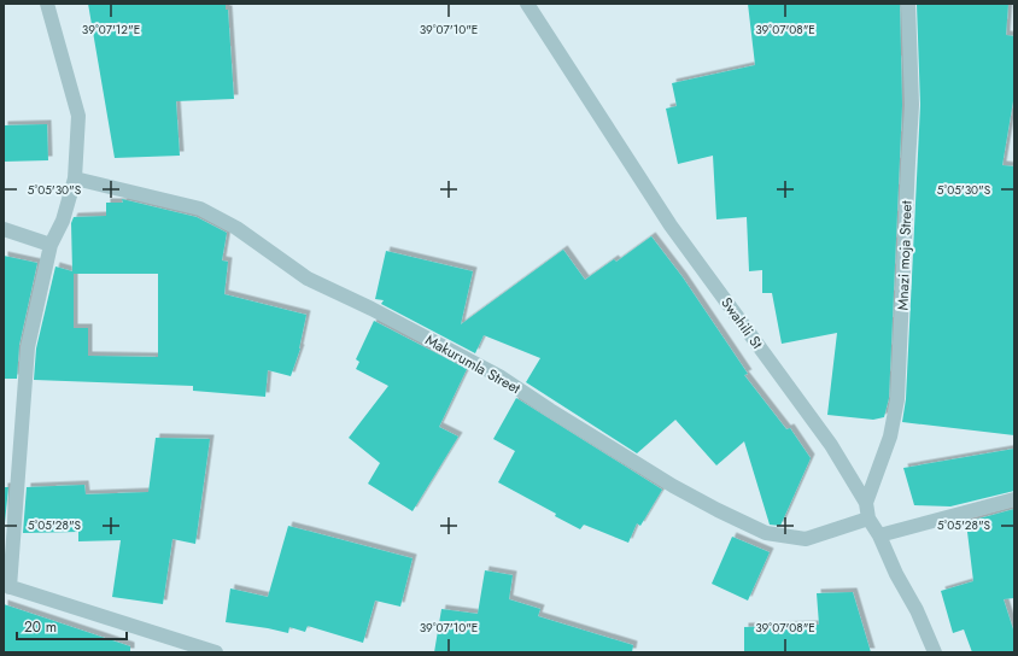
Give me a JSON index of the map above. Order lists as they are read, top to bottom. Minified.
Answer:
{"streets":{"street":["Mnazi moja Street","Swahili St","Makurumla Street"]},"crossings":[["Mnazi moja Street","Swahili St"],["Swahili St","Makurumla Street"]],"scale_bar":"20 m","coordinates":["39°07'12\"E","39°07'10\"E","39°07'08\"E","5°05'30\"S","5°05'28\"S"]}
